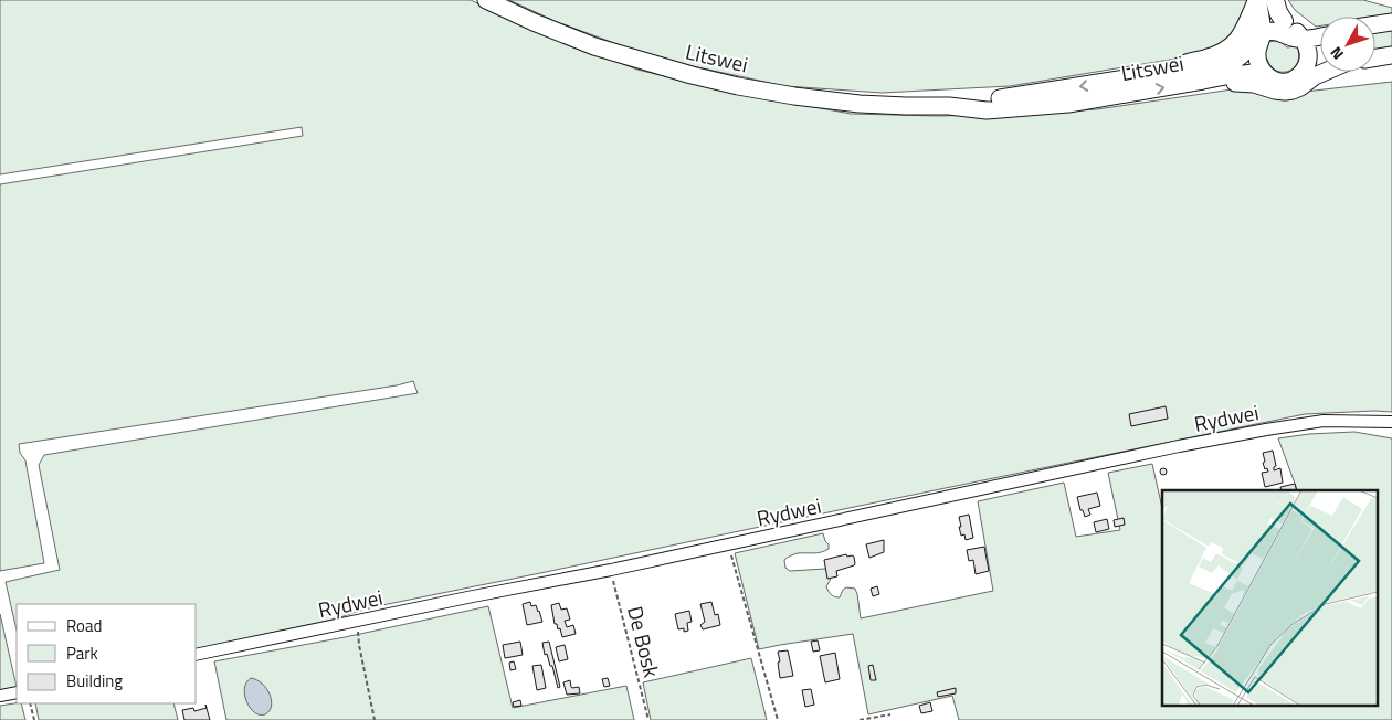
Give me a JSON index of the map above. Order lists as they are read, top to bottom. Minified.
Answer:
{"streets":{"main road":["Litswei"],"street":["Rydwei"],"path":["De Bosk"]},"crossings":[["Rydwei","De Bosk"]],"legend":["Road","Park","Building"],"north":"bottom left"}
